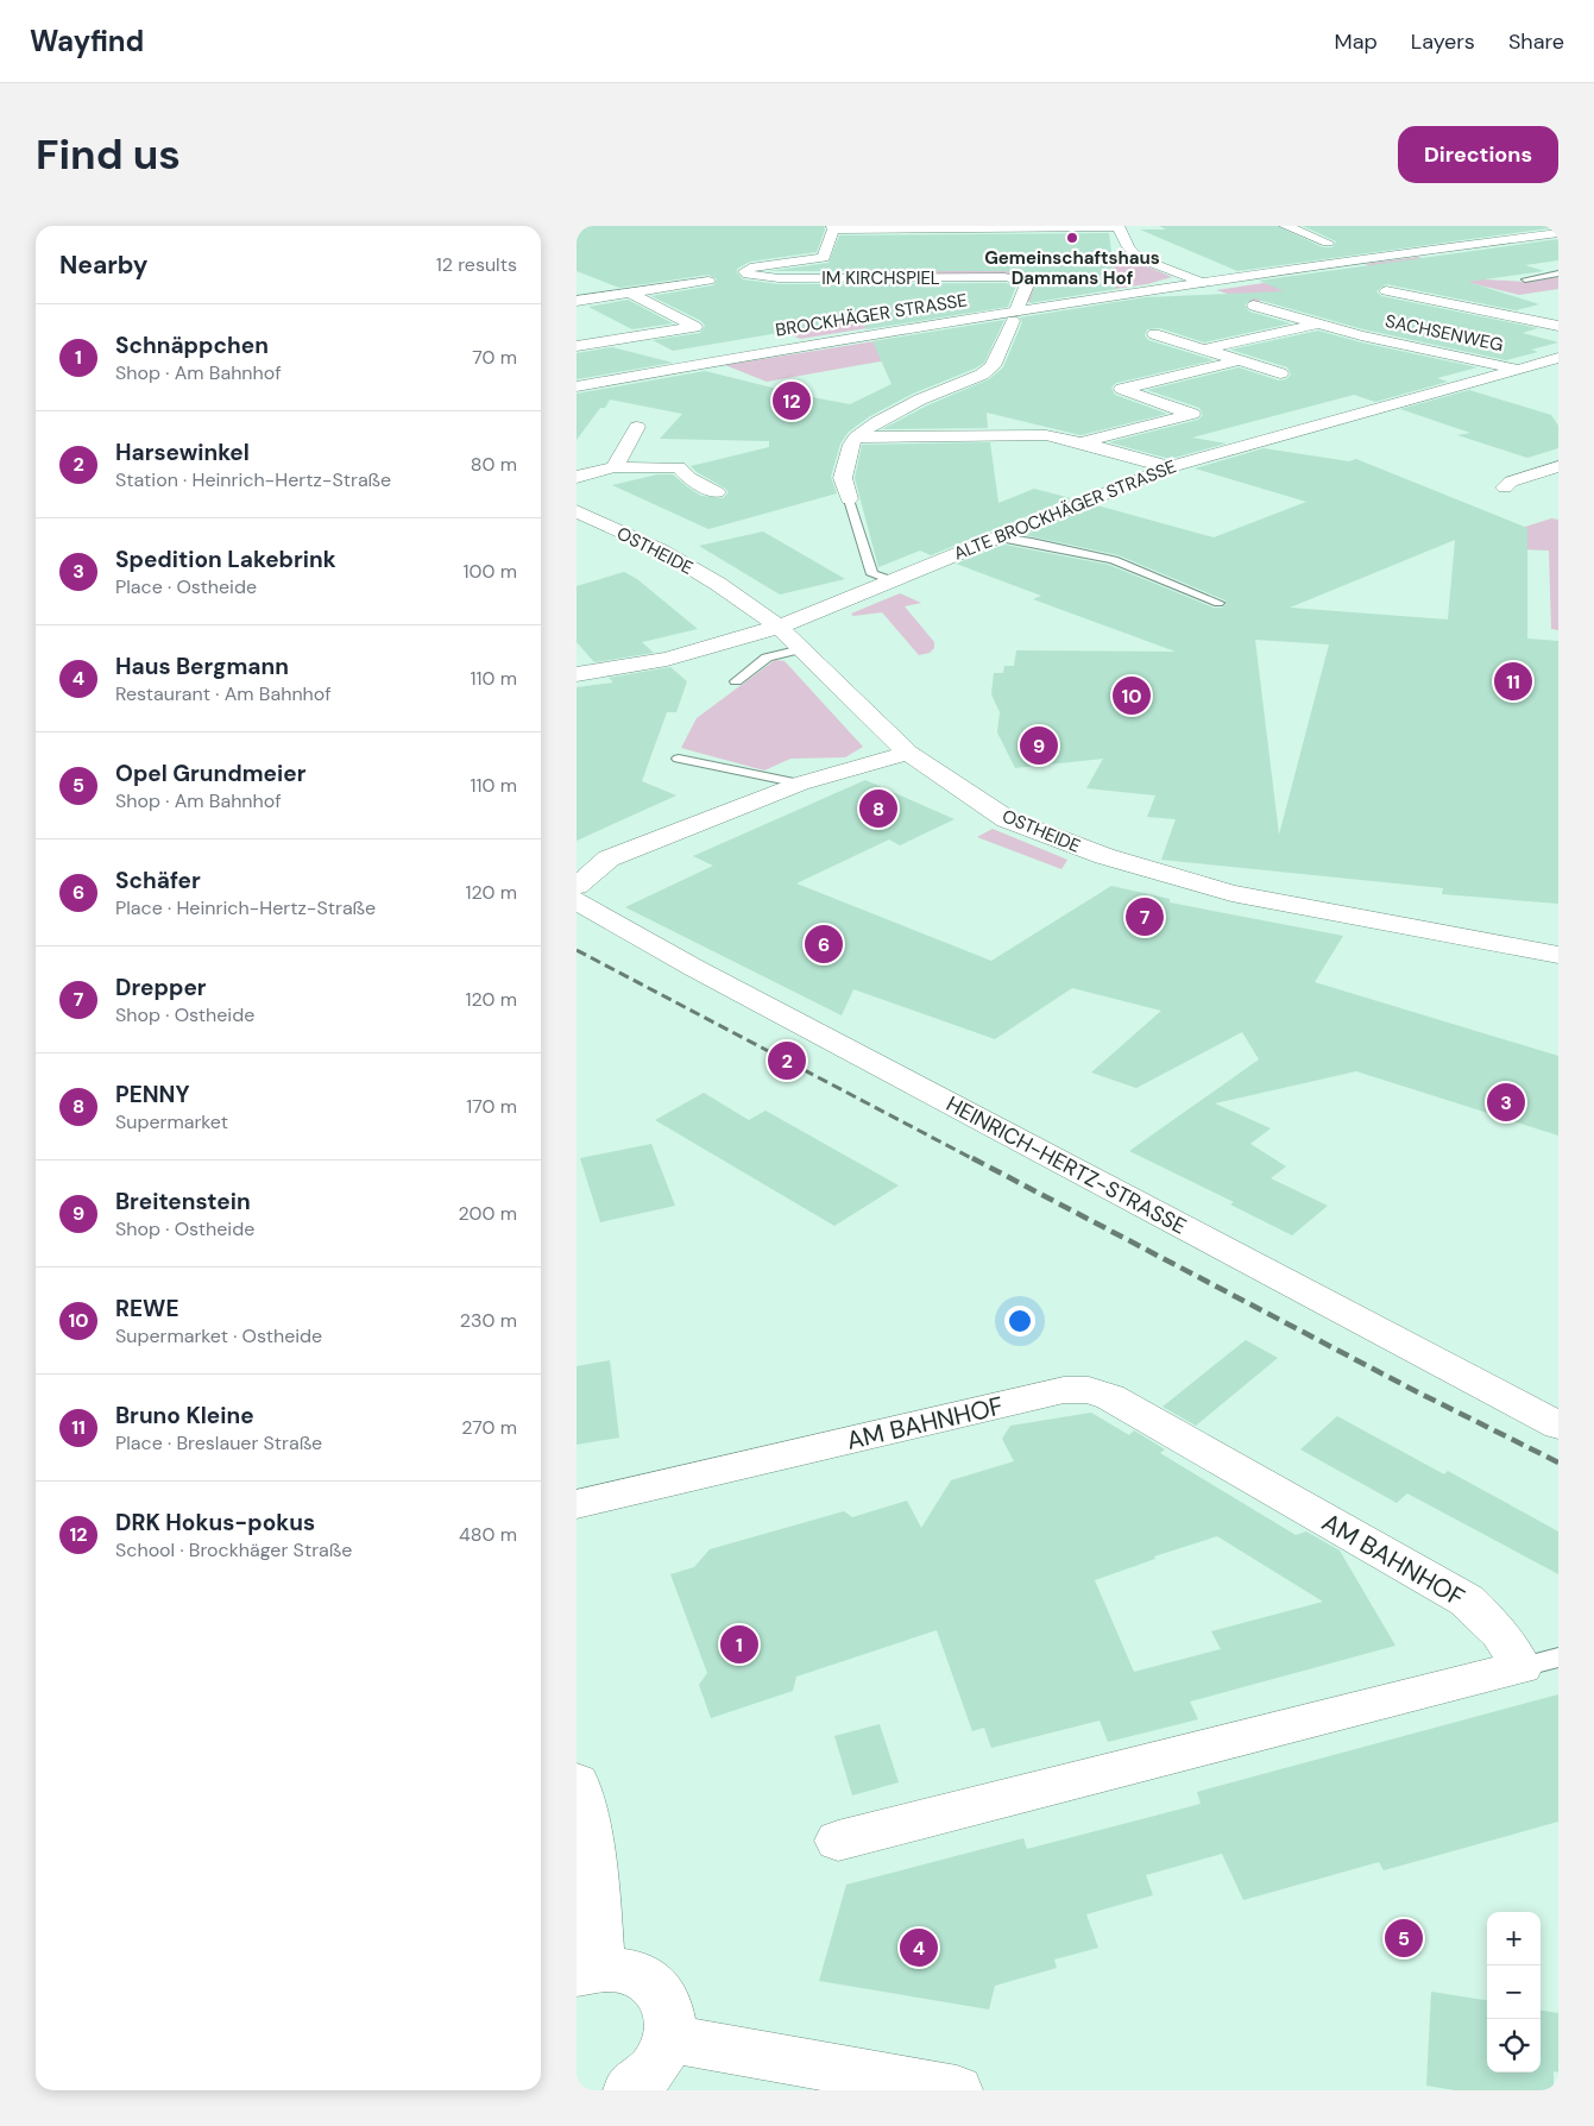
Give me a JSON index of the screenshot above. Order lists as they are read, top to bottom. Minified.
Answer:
{"streets":{"street":["IM KIRCHSPIEL","BROCKHÄGER STRASSE","SACHSENWEG","ALTE BROCKHÄGER STRASSE","OSTHEIDE","HEINRICH-HERTZ-STRASSE","AM BAHNHOF"]},"crossings":[["IM KIRCHSPIEL","BROCKHÄGER STRASSE"],["SACHSENWEG","ALTE BROCKHÄGER STRASSE"],["ALTE BROCKHÄGER STRASSE","OSTHEIDE"]],"places":["Gemeinschaftshaus Dammans Hof"],"page":{"header":"Wayfind","nav":["Map","Layers","Share"],"buttons":"Directions","title":"Find us","heading":["Nearby","12 results"],"list":[{"mark":"1","name":"Schnäppchen","note":"Shop · Am Bahnhof","value":"70 m"},{"mark":"2","name":"Harsewinkel","note":"Station · Heinrich-Hertz-Straße","value":"80 m"},{"mark":"3","name":"Spedition Lakebrink","note":"Place · Ostheide","value":"100 m"},{"mark":"4","name":"Haus Bergmann","note":"Restaurant · Am Bahnhof","value":"110 m"},{"mark":"5","name":"Opel Grundmeier","note":"Shop · Am Bahnhof","value":"110 m"},{"mark":"6","name":"Schäfer","note":"Place · Heinrich-Hertz-Straße","value":"120 m"},{"mark":"7","name":"Drepper","note":"Shop · Ostheide","value":"120 m"},{"mark":"8","name":"PENNY","note":"Supermarket","value":"170 m"},{"mark":"9","name":"Breitenstein","note":"Shop · Ostheide","value":"200 m"},{"mark":"10","name":"REWE","note":"Supermarket · Ostheide","value":"230 m"},{"mark":"11","name":"Bruno Kleine","note":"Place · Breslauer Straße","value":"270 m"},{"mark":"12","name":"DRK Hokus-pokus","note":"School · Brockhäger Straße","value":"480 m"}],"pins":["12","11","10","9","8","7","6","2","3","1","5","4"],"map_buttons":["+","−"]}}
